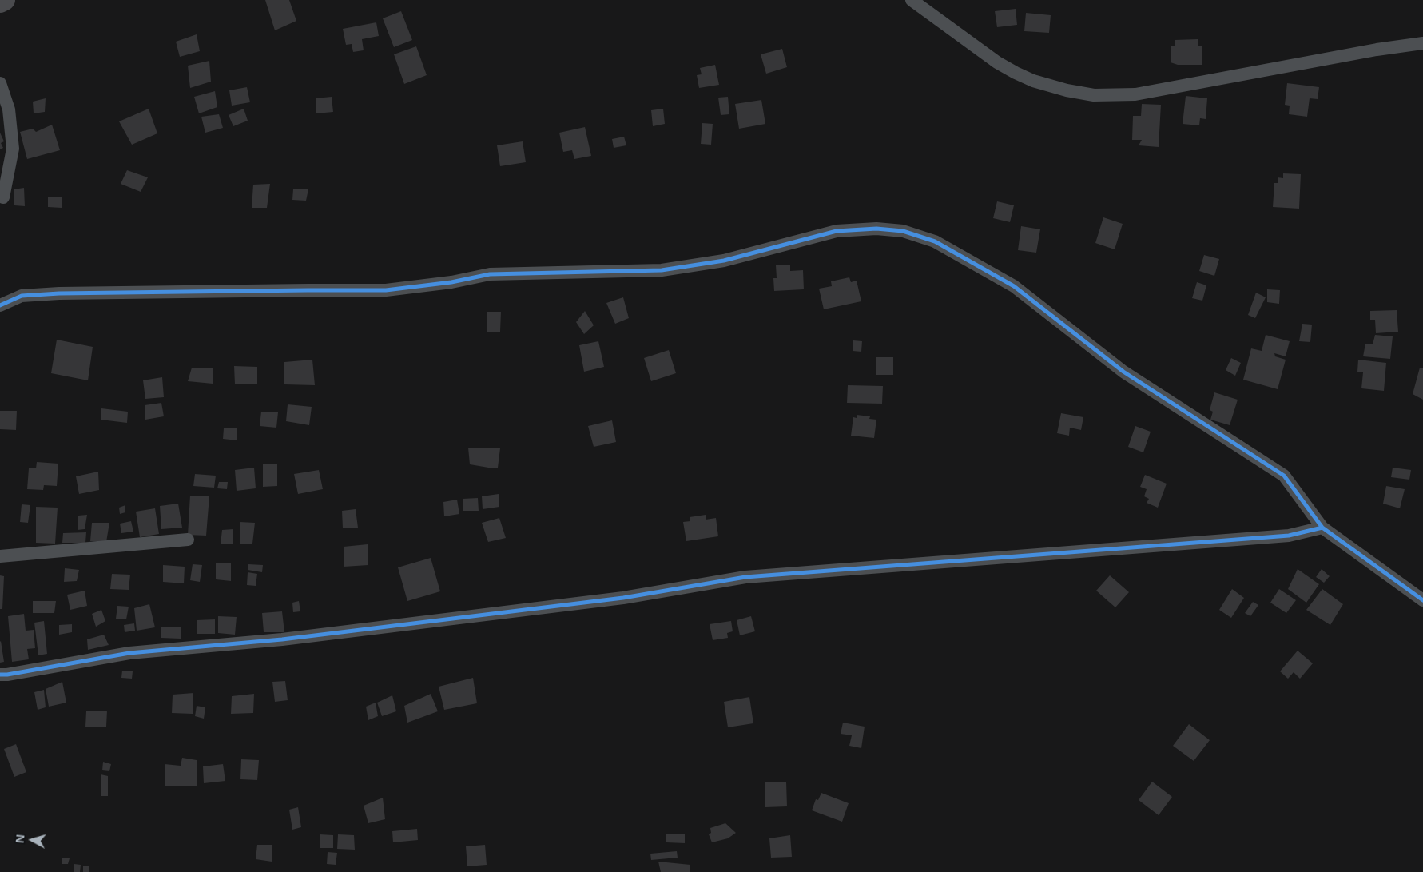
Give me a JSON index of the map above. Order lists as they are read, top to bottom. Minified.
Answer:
{"north":"left"}
